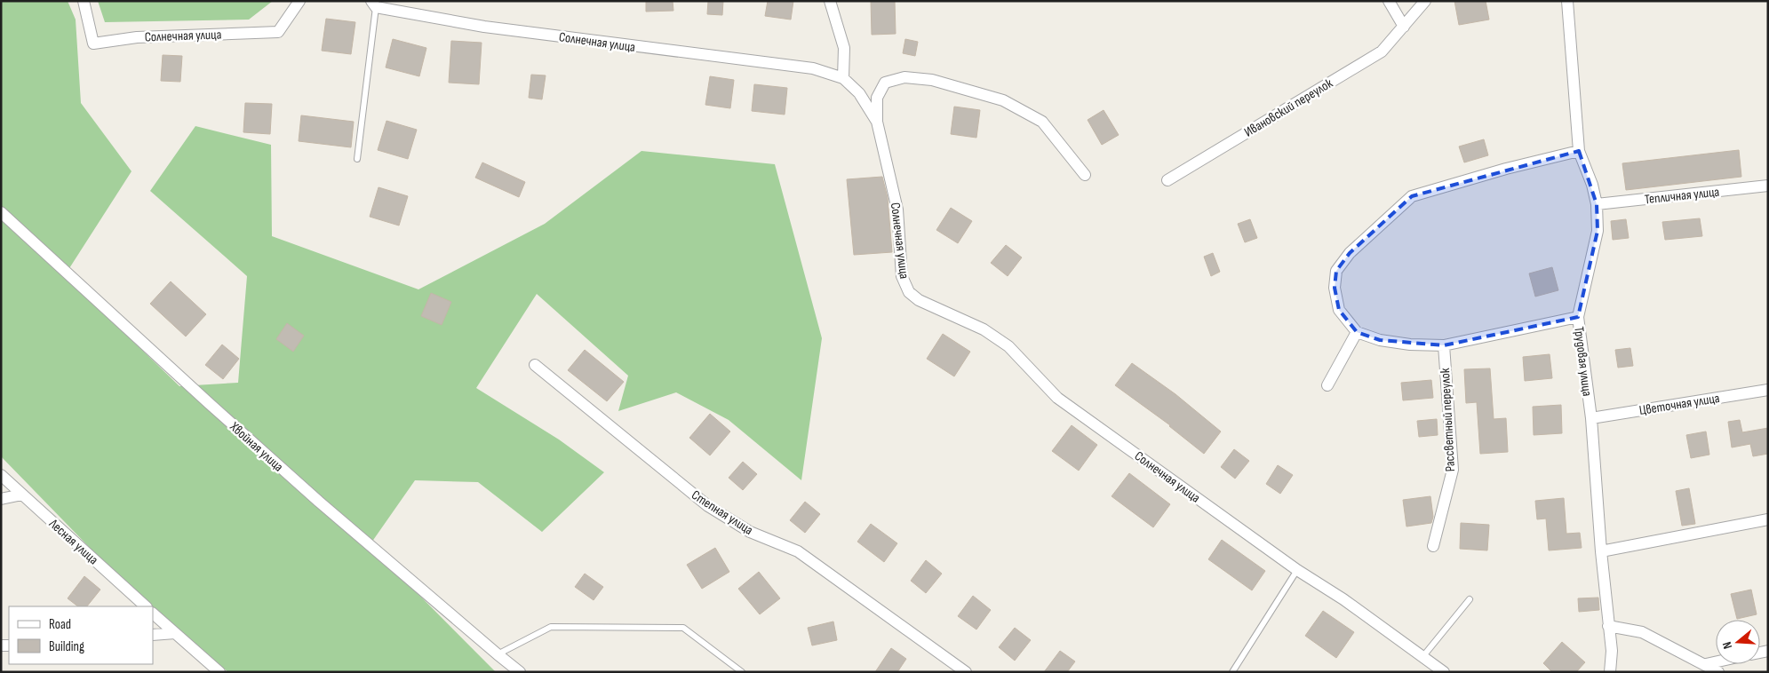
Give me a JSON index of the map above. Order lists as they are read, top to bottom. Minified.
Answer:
{"streets":{"street":["Солнечная улица","Ивановский переулок","Тепличная улица","Трудовая улица","Цветочная улица","Рассветный переулок","Хвойная улица","Степная улица","Лесная улица"]},"crossings":[["Тепличная улица","Трудовая улица"],["Трудовая улица","Цветочная улица"]],"legend":["Road","Building"],"north":"left"}
